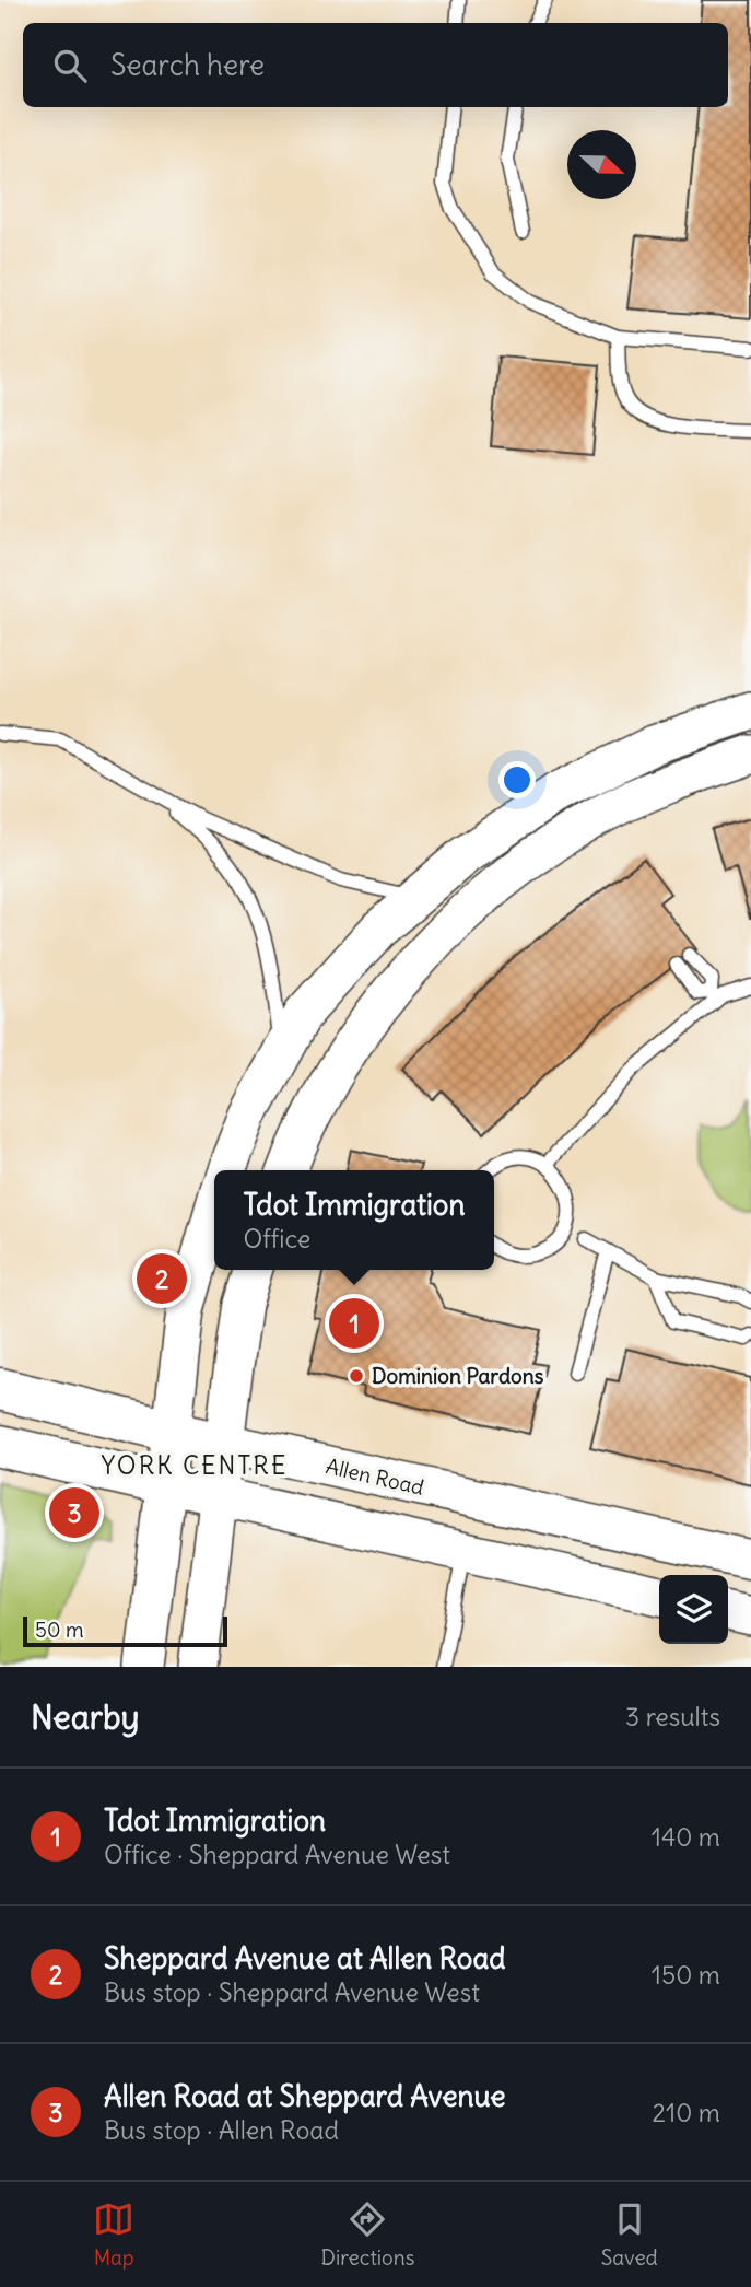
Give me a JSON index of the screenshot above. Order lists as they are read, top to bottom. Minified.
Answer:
{"streets":{"main road":["Allen Road"]},"districts":["YORK CENTRE"],"places":["Dominion Pardons"],"scale_bar":"50 m","north":"right","page":{"search":"Search here","popup":["Tdot Immigration","Office"],"pins":["2","1","3"],"scale":"50 m","heading":["Nearby","3 results"],"list":[{"mark":"1","name":"Tdot Immigration","note":"Office · Sheppard Avenue West","value":"140 m"},{"mark":"2","name":"Sheppard Avenue at Allen Road","note":"Bus stop · Sheppard Avenue West","value":"150 m"},{"mark":"3","name":"Allen Road at Sheppard Avenue","note":"Bus stop · Allen Road","value":"210 m"}],"nav":["Map","Directions","Saved"]}}
